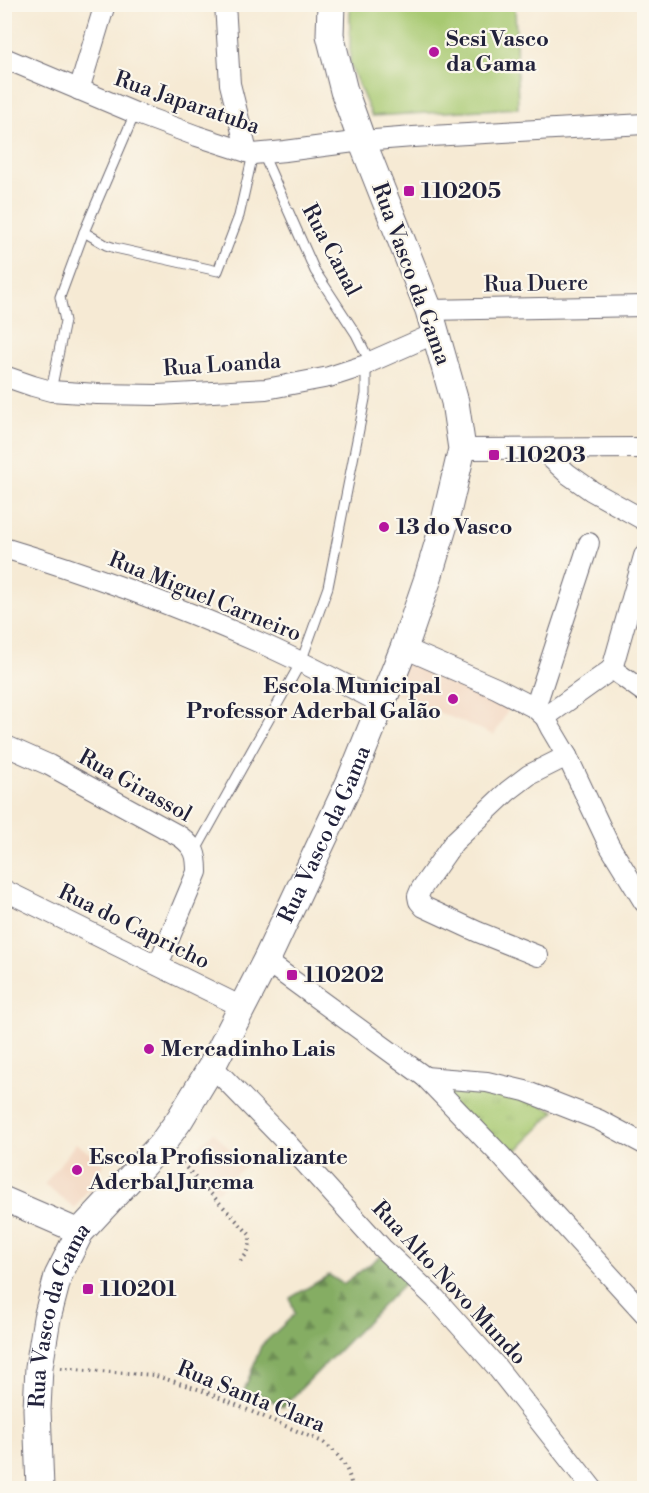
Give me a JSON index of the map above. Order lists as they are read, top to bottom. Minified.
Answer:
{"streets":{"main road":["Rua Vasco da Gama"],"street":["Rua Japaratuba","Rua Duere","Rua Loanda","Rua Miguel Carneiro","Rua Girassol","Rua do Capricho","Rua Alto Novo Mundo"],"lane":["Rua Canal"],"path":["Rua Santa Clara"]},"crossings":[["Rua Japaratuba","Rua Canal"],["Rua Japaratuba","Rua Vasco da Gama"],["Rua Canal","Rua Loanda"],["Rua Vasco da Gama","Rua Duere"],["Rua Vasco da Gama","Rua Loanda"],["Rua Vasco da Gama","Rua Miguel Carneiro"],["Rua Vasco da Gama","Rua do Capricho"],["Rua Vasco da Gama","Rua Alto Novo Mundo"],["Rua Vasco da Gama","Rua Santa Clara"],["Rua Duere","Rua Loanda"],["Rua Girassol","Rua do Capricho"]],"places":{"other":["Sesi Vasco da Gama","13 do Vasco","Escola Municipal Professor Aderbal Galão","Mercadinho Lais","Escola Profissionalizante Aderbal Jurema"],"transit":["110205","110203","110202","110201"]}}
